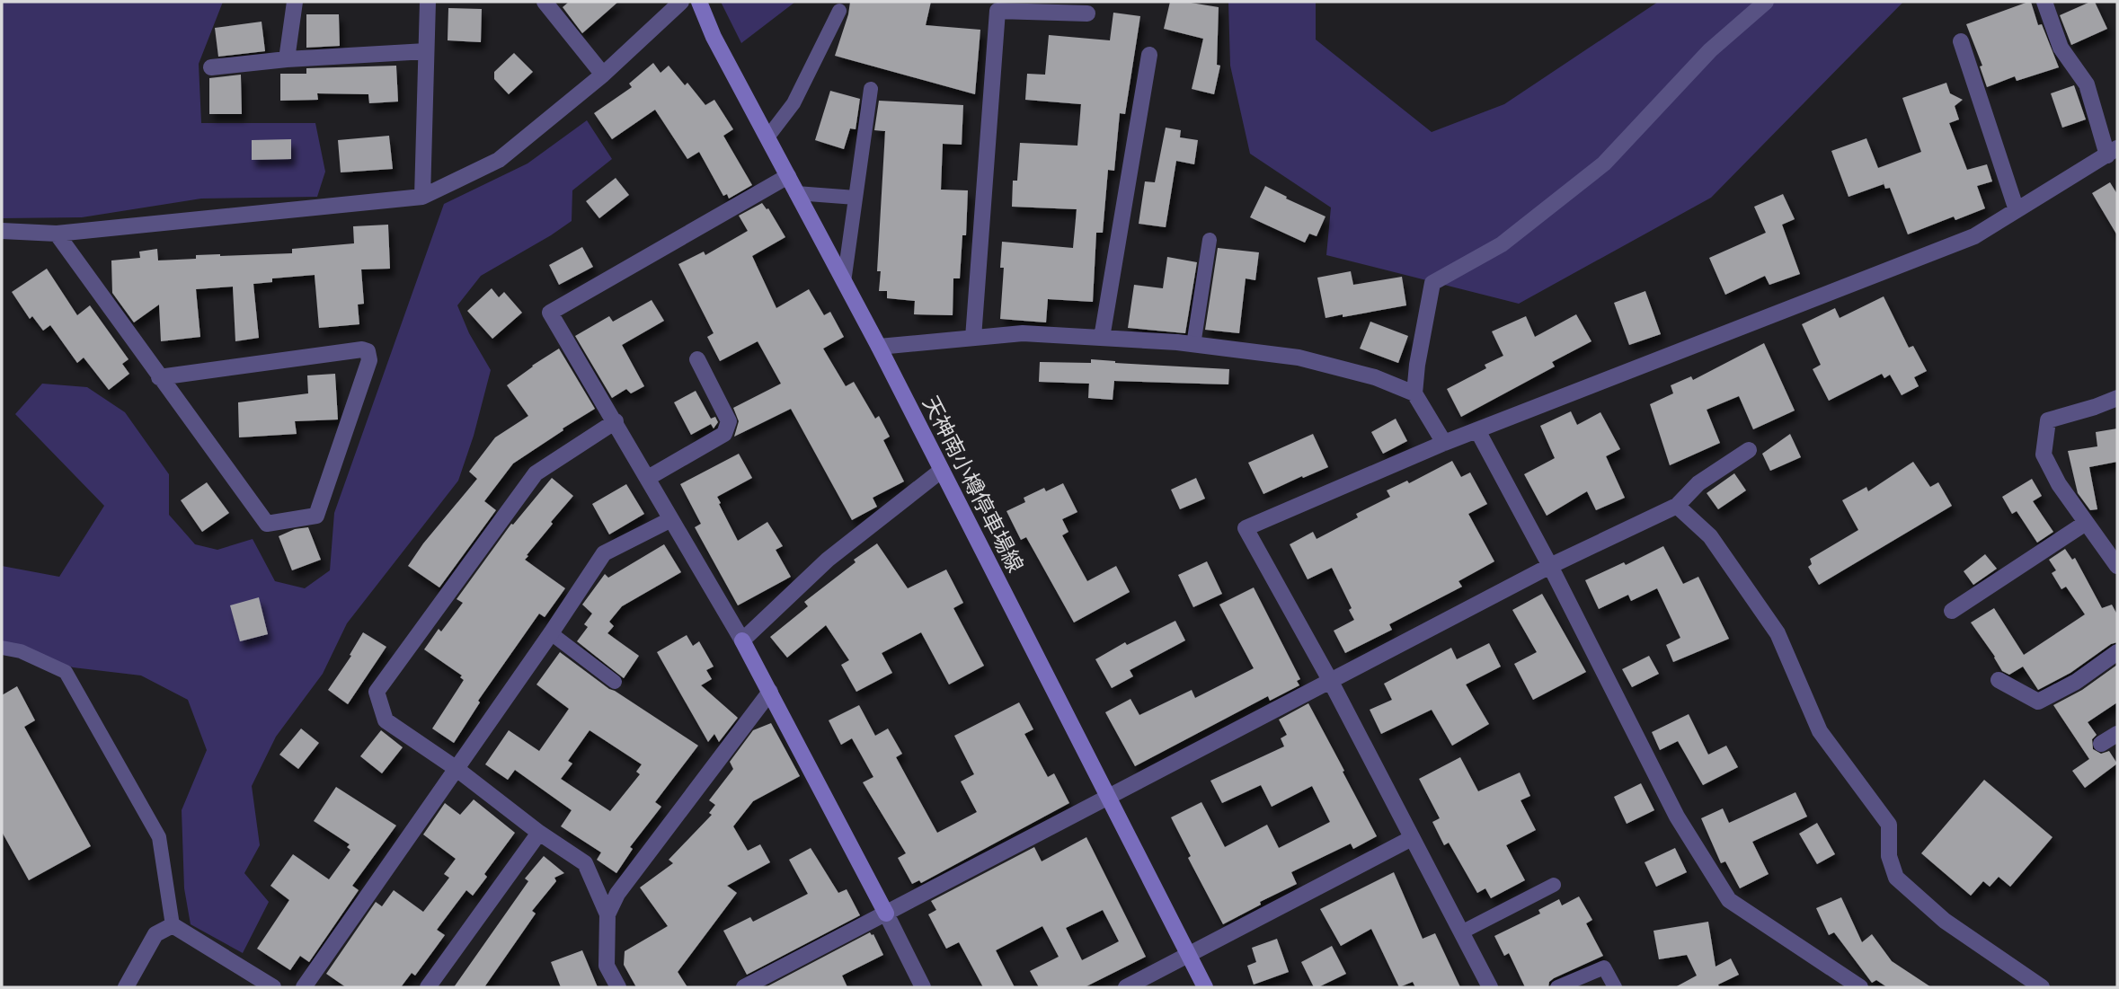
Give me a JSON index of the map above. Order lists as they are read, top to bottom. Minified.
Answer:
{"streets":{"main road":["天神南小樽停車場線"]}}
